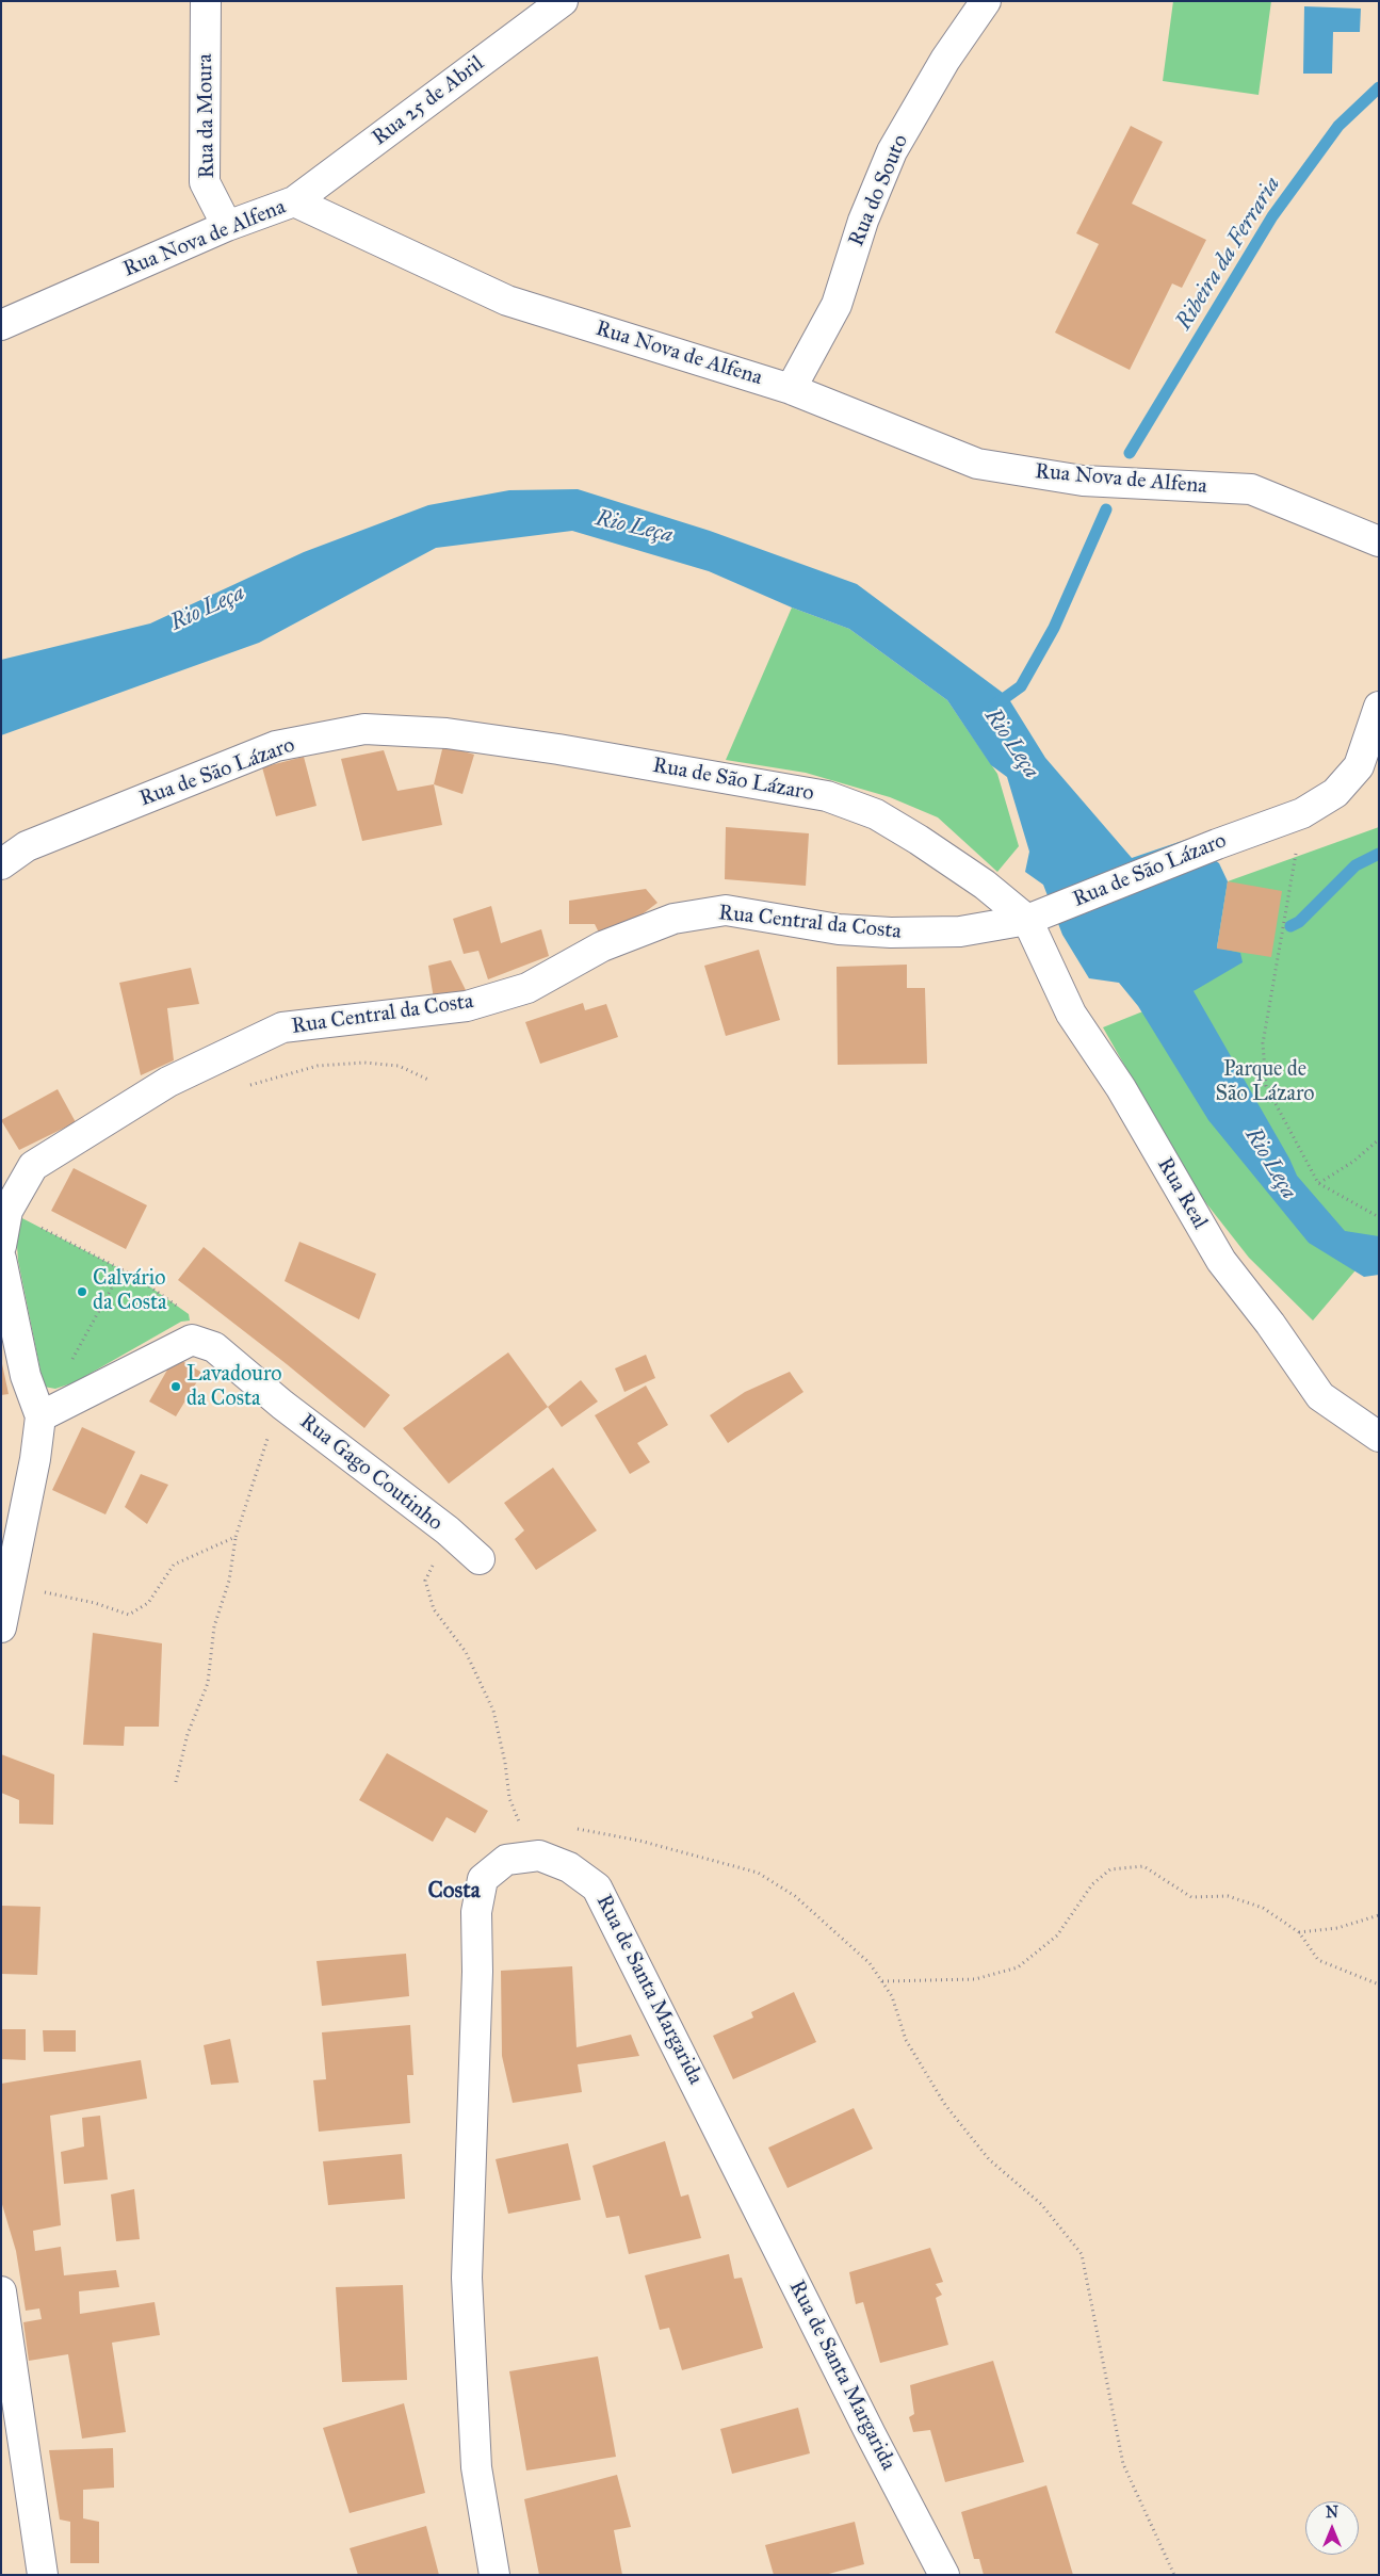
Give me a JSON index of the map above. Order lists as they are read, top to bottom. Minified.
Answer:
{"streets":{"street":["Rua 25 de Abril","Rua da Moura","Rua do Souto","Rua Nova de Alfena","Rua de São Lázaro","Rua Central da Costa","Rua Real","Rua Gago Coutinho","Rua de Santa Margarida"]},"crossings":[["Rua 25 de Abril","Rua Nova de Alfena"],["Rua da Moura","Rua Nova de Alfena"],["Rua do Souto","Rua Nova de Alfena"],["Rua de São Lázaro","Rua Central da Costa"],["Rua de São Lázaro","Rua Real"],["Rua Central da Costa","Rua Real"]],"districts":["Costa"],"water":["Ribeira da Ferraria","Rio Leça"],"parks":["Parque de São Lázaro"],"places":["Calvário da Costa","Lavadouro da Costa"],"north":"top"}
